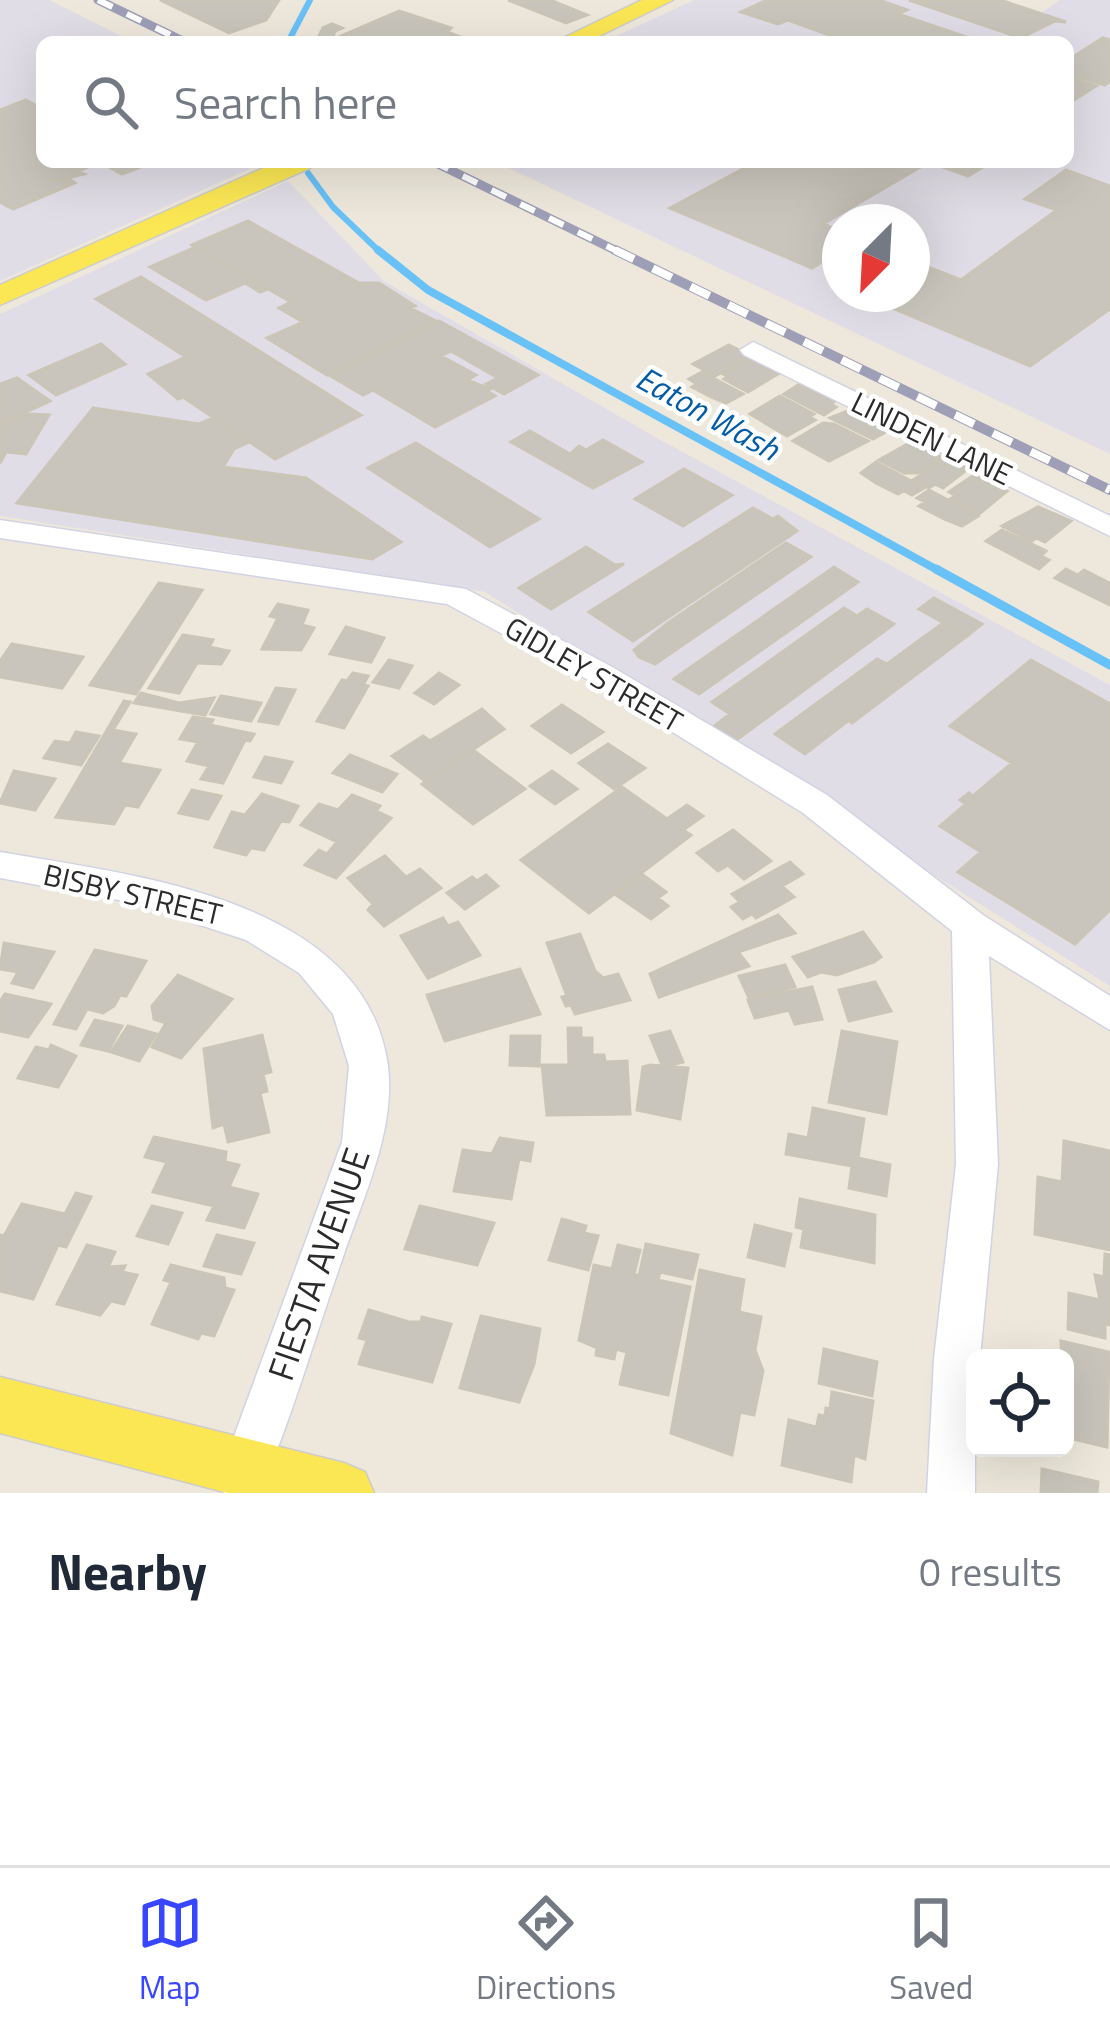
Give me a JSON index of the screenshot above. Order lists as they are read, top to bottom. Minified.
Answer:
{"streets":{"street":["LINDEN LANE","GIDLEY STREET","BISBY STREET","FIESTA AVENUE"]},"crossings":[["BISBY STREET","FIESTA AVENUE"]],"water":["Eaton Wash"],"north":"bottom left","page":{"search":"Search here","heading":["Nearby","0 results"],"nav":["Map","Directions","Saved"]}}
